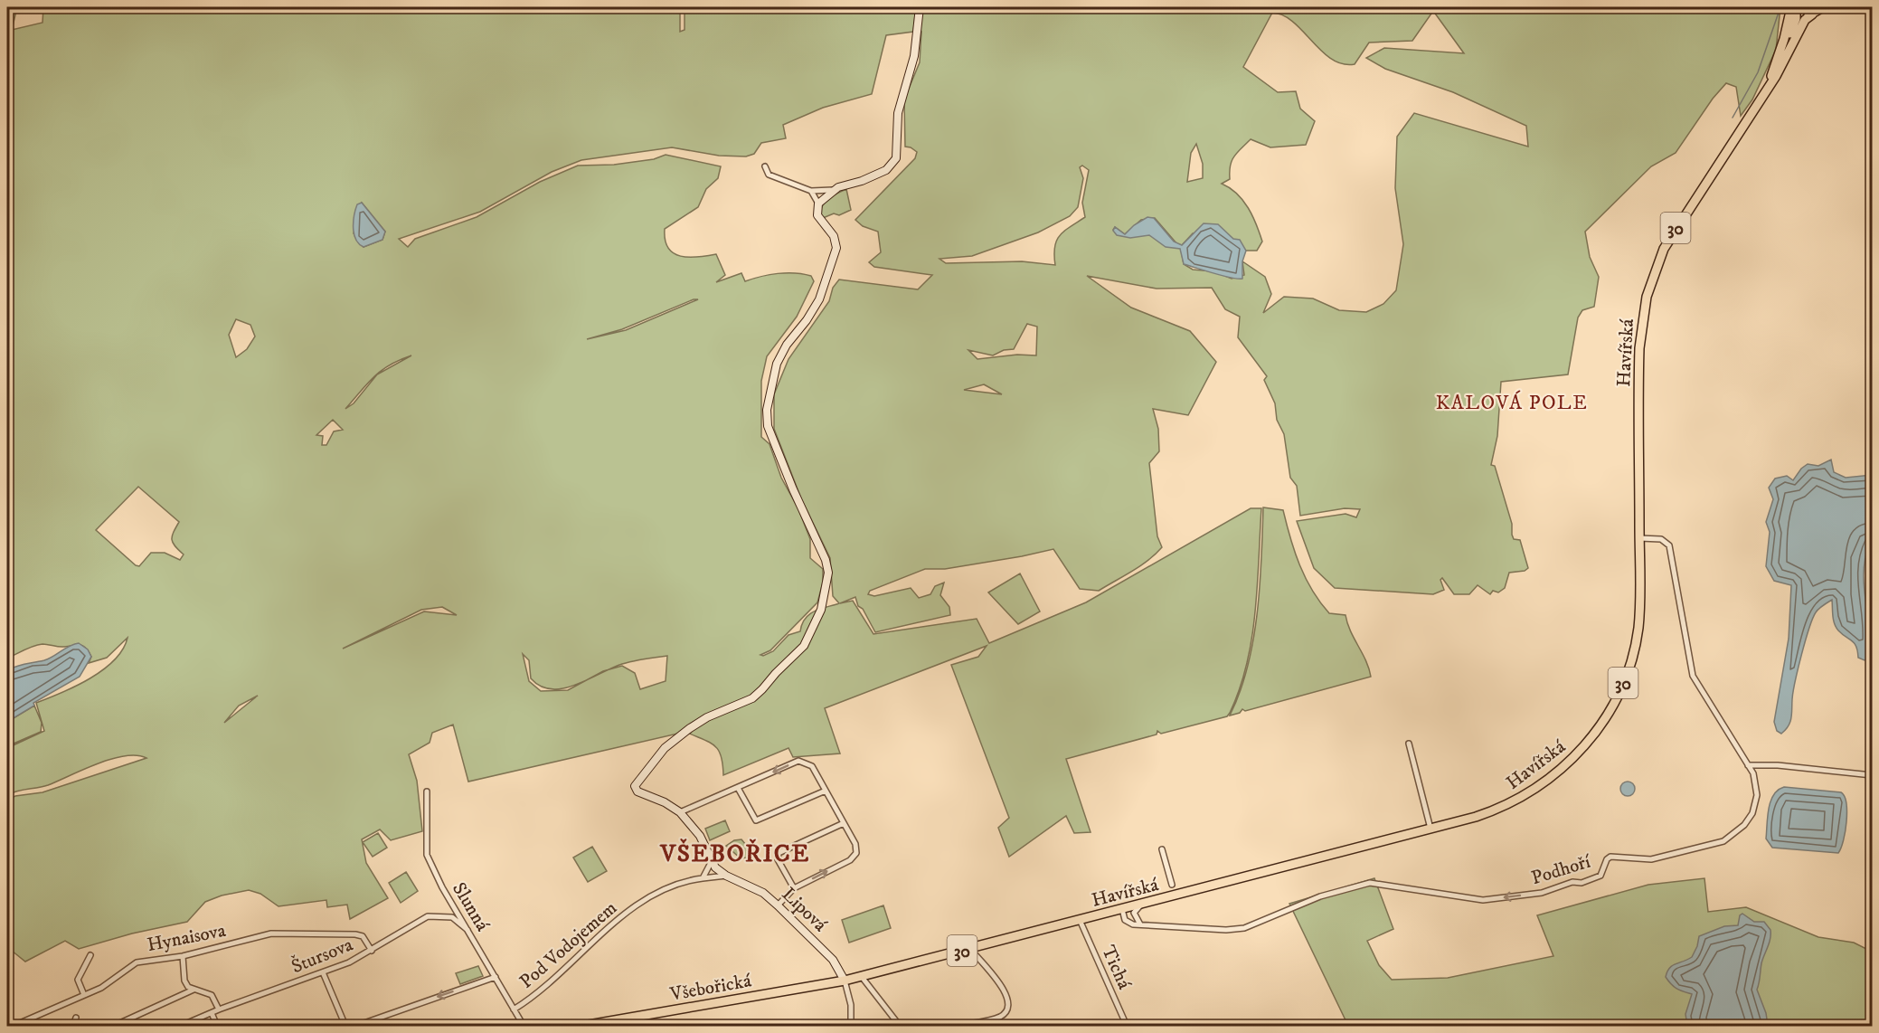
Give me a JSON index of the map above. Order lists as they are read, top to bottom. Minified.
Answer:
{"streets":{"main road":["30","Havířská","Všebořická"],"street":["Podhoří","Slunná","Lipová","Hynaisova","Pod Vodojemem","Štursova","Tichá"]},"crossings":[["Havířská","Podhoří"],["Havířská","Lipová"],["Havířská","Tichá"],["Havířská","Všebořická"],["Slunná","Pod Vodojemem"],["Slunná","Štursova"],["Lipová","Pod Vodojemem"],["Lipová","Všebořická"],["Hynaisova","Štursova"]],"one_way":["Podhoří"],"districts":["KALOVÁ POLE","VŠEBOŘICE"]}
